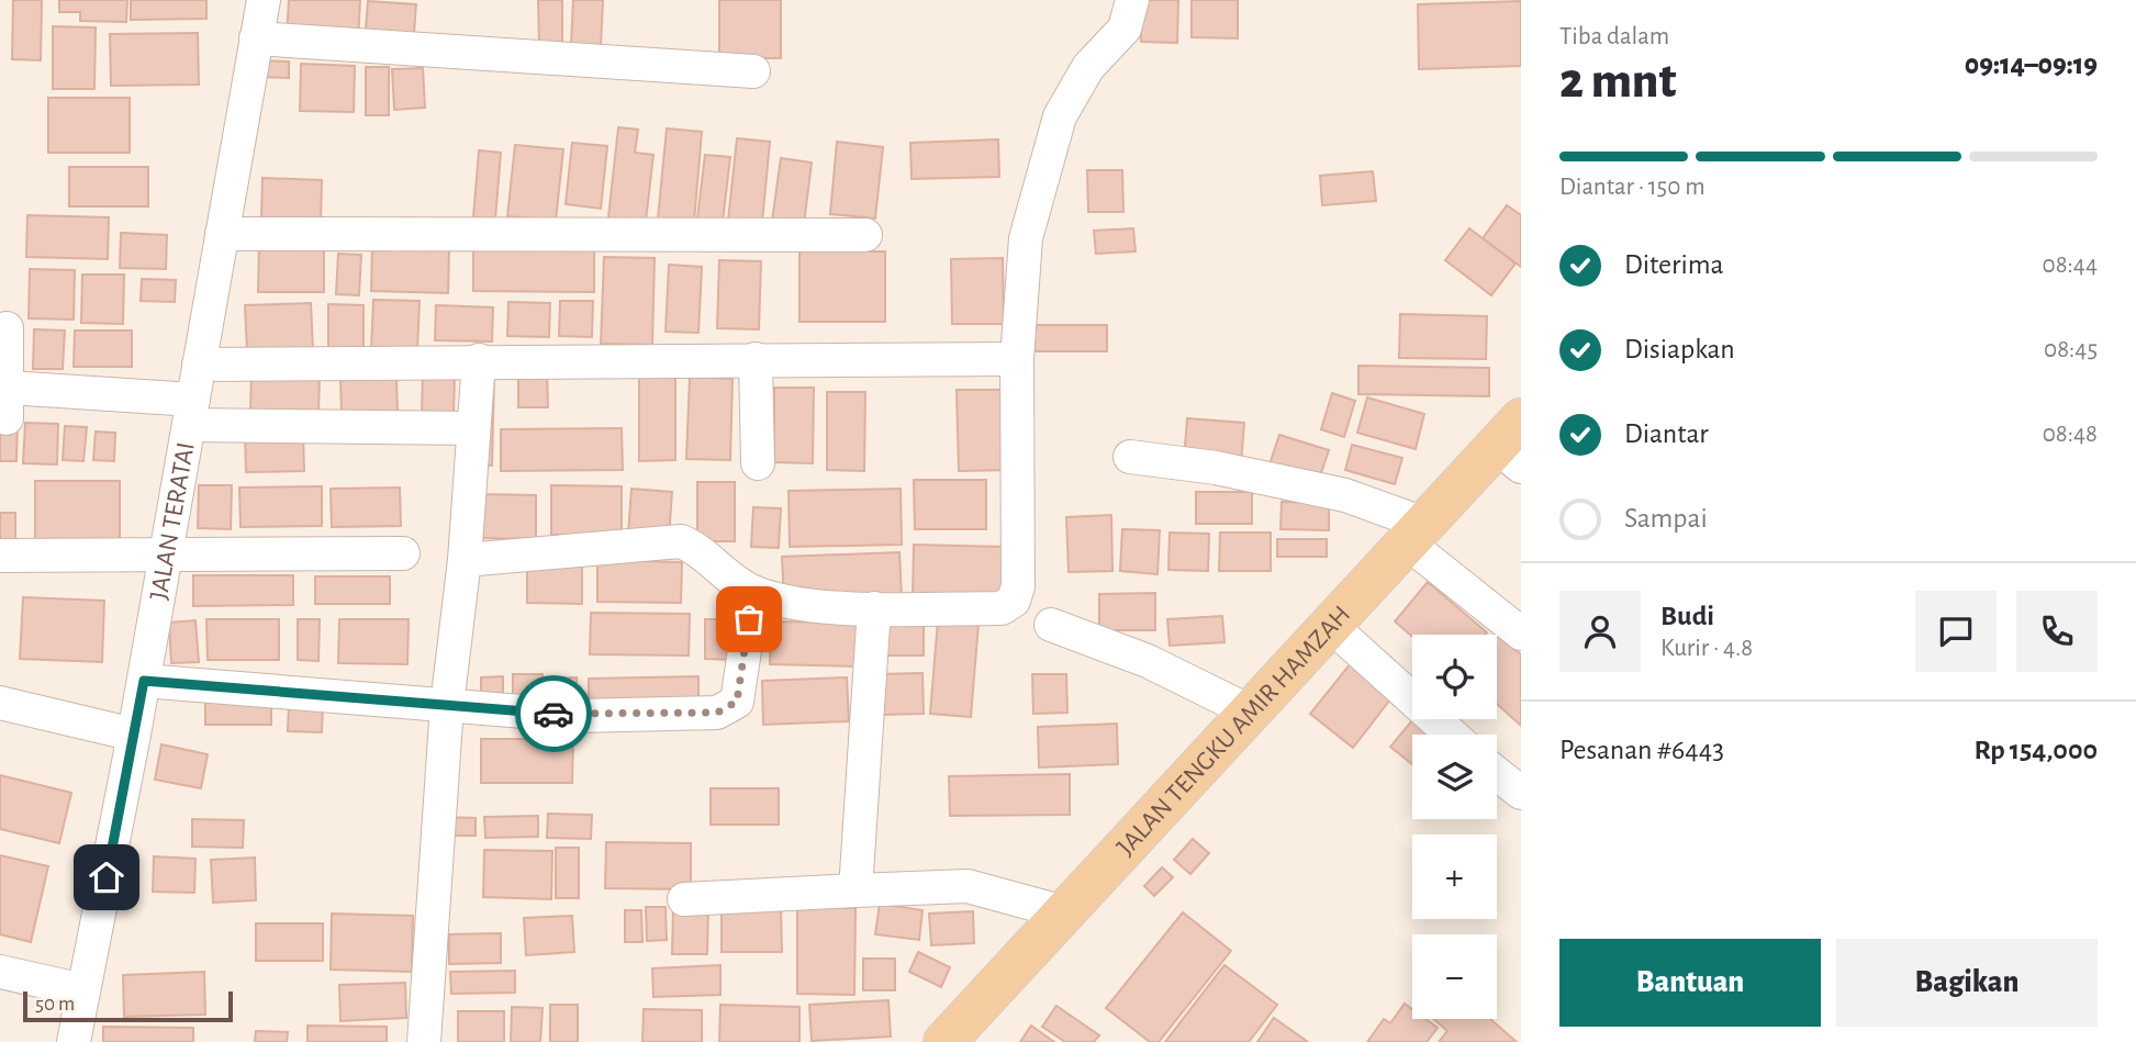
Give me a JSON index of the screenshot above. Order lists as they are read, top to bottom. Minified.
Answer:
{"streets":{"main road":["JALAN TENGKU AMIR HAMZAH"],"street":["JALAN TERATAI"]},"scale_bar":"50 m","page":{"heading":["2 mnt","Tiba dalam","09:14–09:19"],"panel":["Budi","Kurir · 4.8","Pesanan #6443","Rp 154,000"],"bar":"Diantar · 150 m","list":[["Diterima","08:44"],["Disiapkan","08:45"],["Diantar","08:48"],"Sampai"],"map_buttons":["+","−"],"buttons":["Bantuan","Bagikan"],"scale":"50 m"}}
